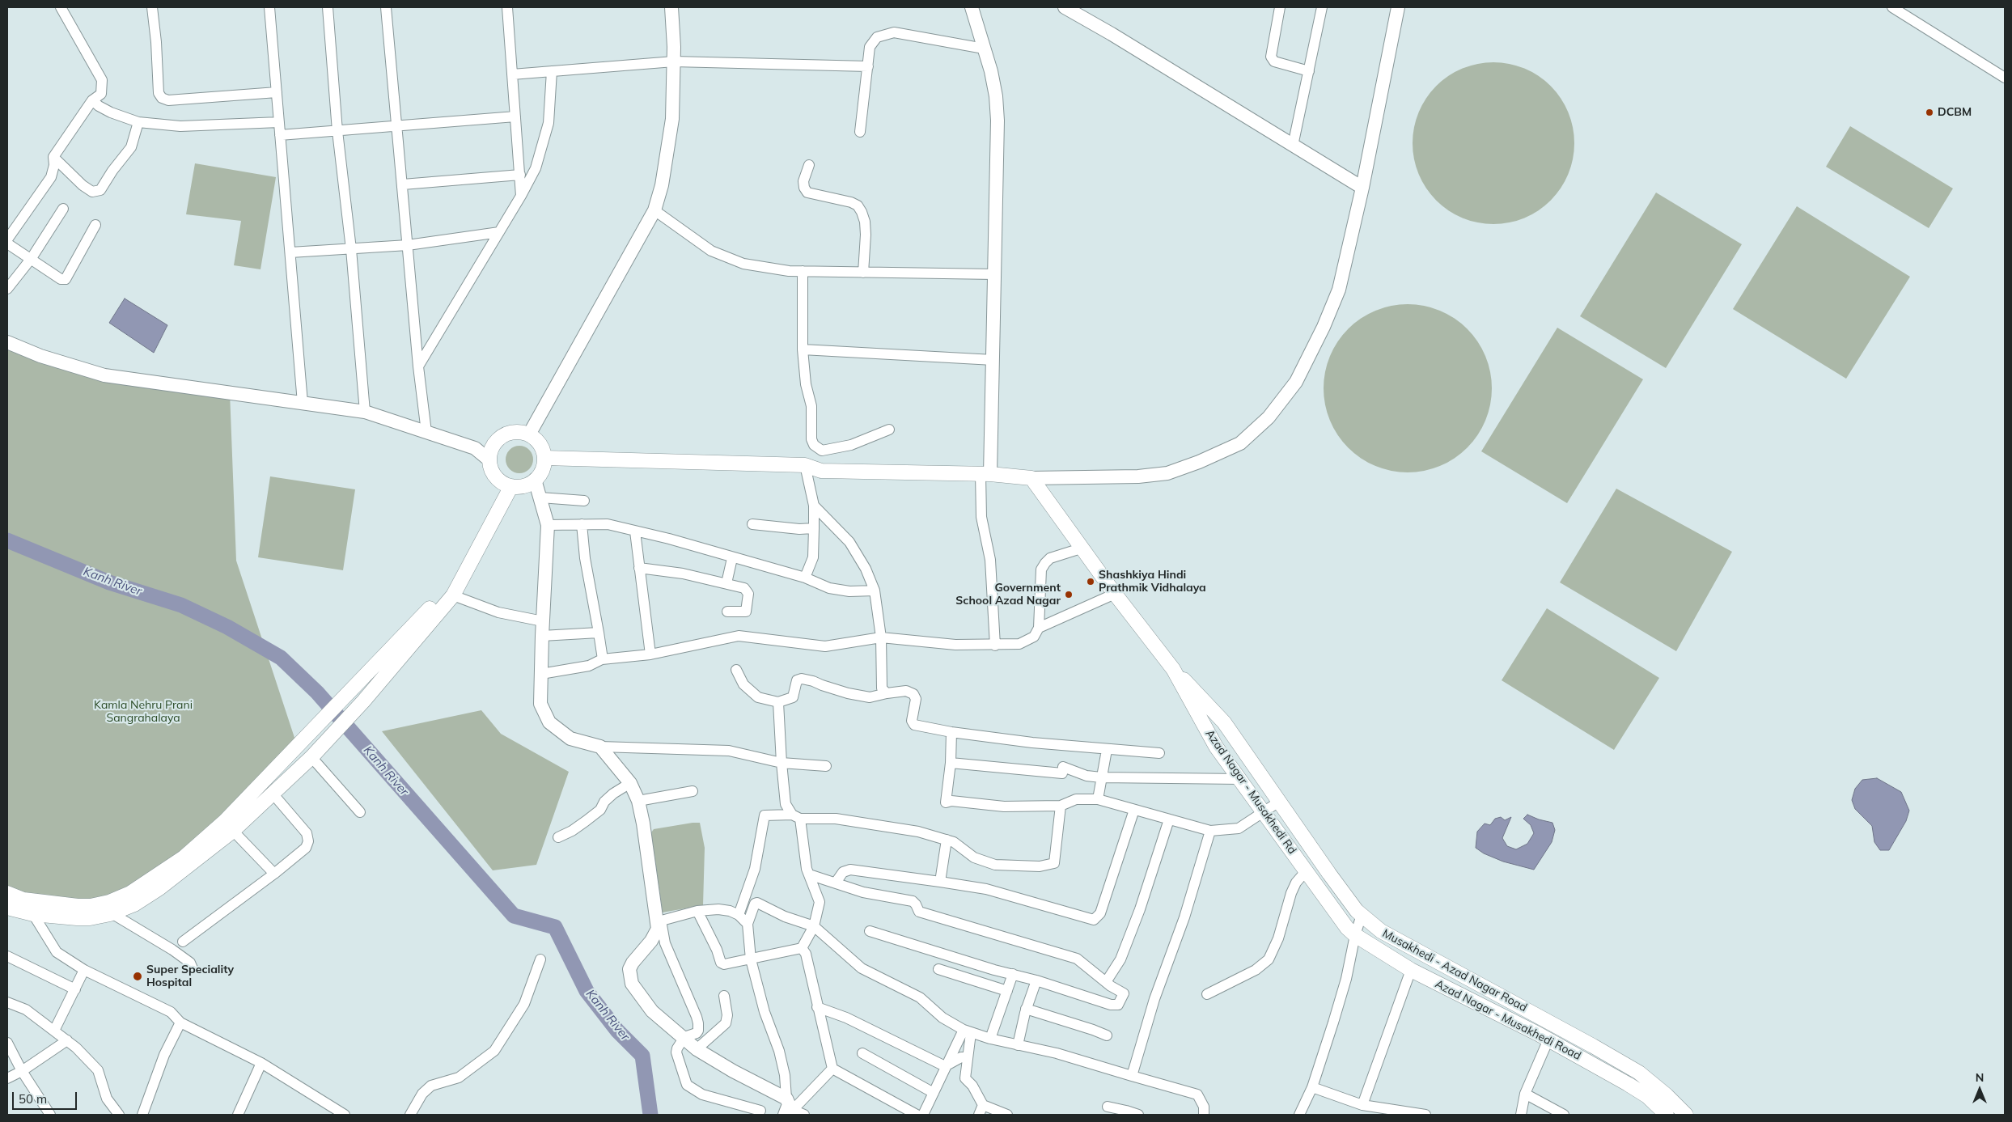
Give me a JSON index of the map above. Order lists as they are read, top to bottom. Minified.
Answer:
{"streets":{"main road":["Azad Nagar - Musakhedi Rd","Musakhedi - Azad Nagar Road","Azad Nagar - Musakhedi Road"]},"crossings":[["Azad Nagar - Musakhedi Rd","Musakhedi - Azad Nagar Road"],["Azad Nagar - Musakhedi Rd","Azad Nagar - Musakhedi Road"]],"water":["Kanh River"],"parks":["Kamla Nehru Prani Sangrahalaya"],"places":["DCBM","Shashkiya Hindi Prathmik Vidhalaya","Government School Azad Nagar","Super Speciality Hospital"],"scale_bar":"50 m","north":"top"}
